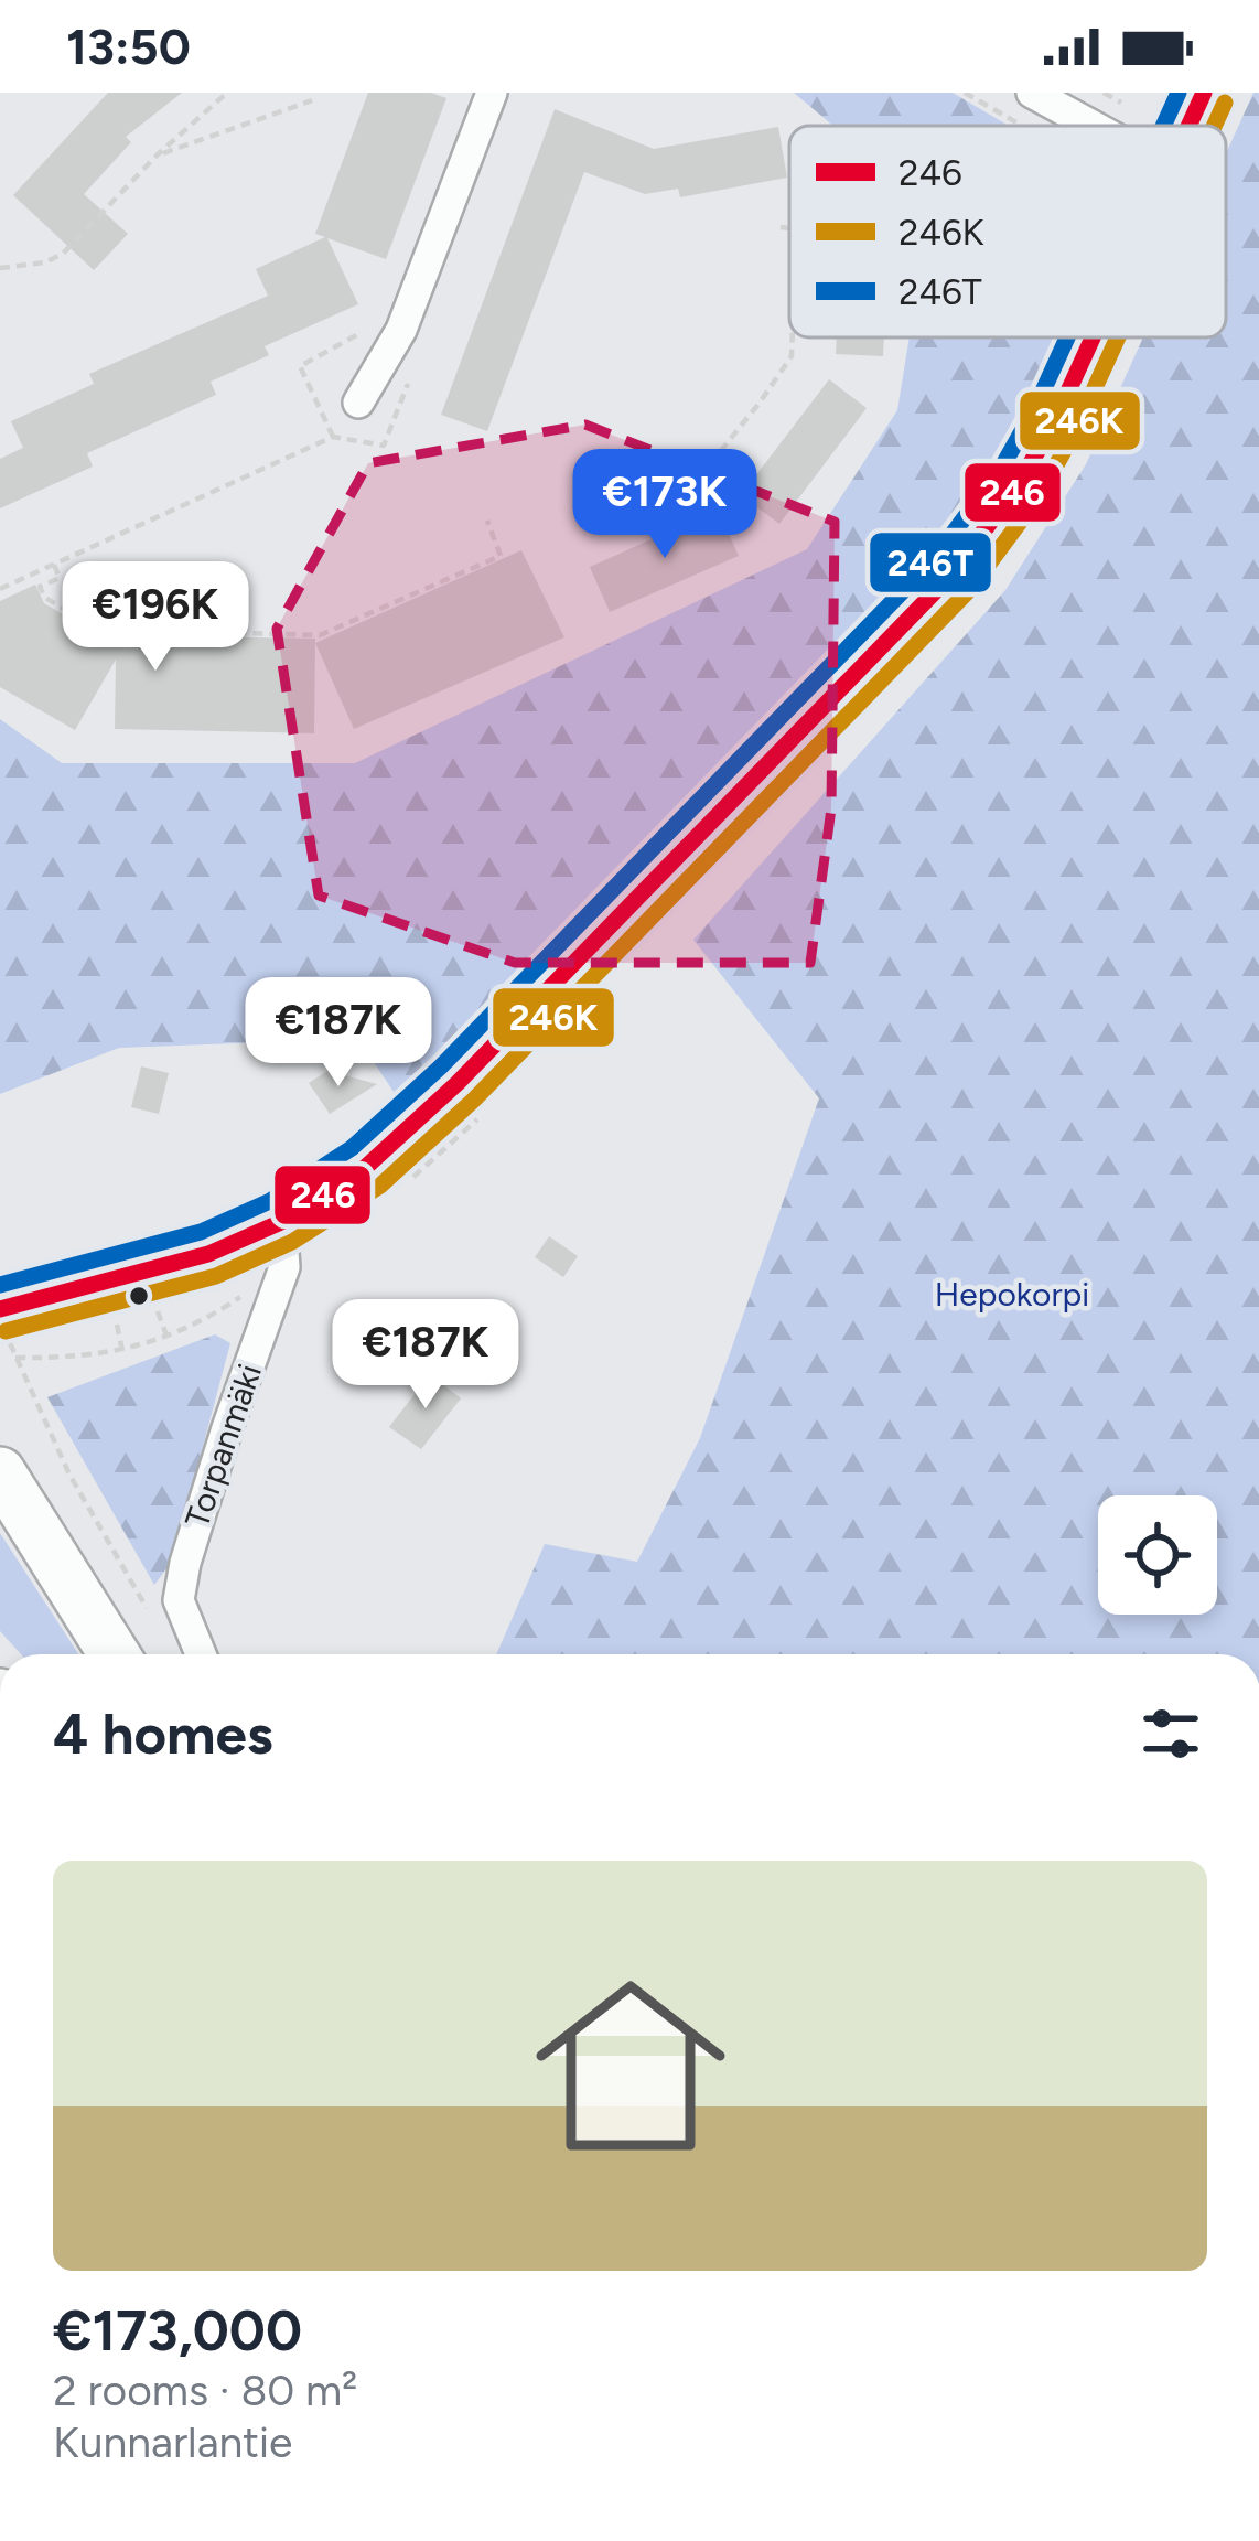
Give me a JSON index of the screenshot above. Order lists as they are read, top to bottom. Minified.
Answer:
{"streets":{"street":["Torpanmäki"]},"parks":["Hepokorpi"],"lines":["transit line 246","transit line 246T","transit line 246K"],"legend":["246","246K","246T"],"page":{"status":"13:50","price":["€173K","€196K","€187K","€187K"],"heading":"4 homes","list":[{"name":"€173,000","note":"2 rooms · 80 m² · Kunnarlantie"}]}}
